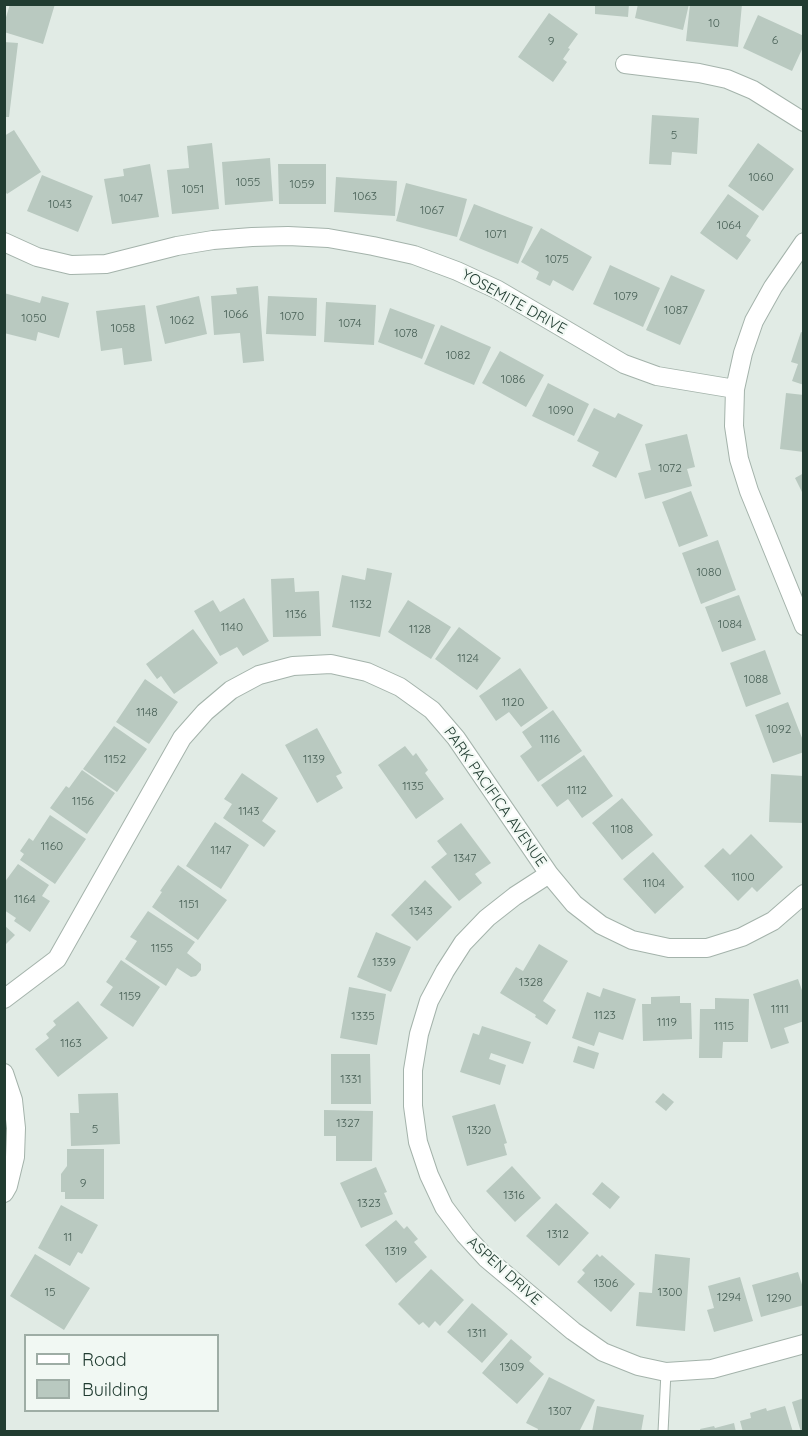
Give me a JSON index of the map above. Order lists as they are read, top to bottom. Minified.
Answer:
{"streets":{"street":["YOSEMITE DRIVE","PARK PACIFICA AVENUE","ASPEN DRIVE"]},"crossings":[["PARK PACIFICA AVENUE","ASPEN DRIVE"]],"house_numbers":["10","6","9","5","1060","1055","1059","1051","1063","1047","1043","1067","1064","1071","1075","1079","1087","1066","1070","1050","1062","1074","1058","1078","1082","1086","1090","1072","1080","1132","1136","1084","1140","1128","1124","1088","1120","1148","1092","1116","1152","1139","1135","1112","1156","1143","1108","1160","1147","1347","1100","1104","1164","1151","1343","1155","1339","1328","1159","1111","1123","1335","1119","1115","1163","1331","1327","5","1320","9","1316","1323","1312","11","1319","1306","15","1300","1294","1290","1311","1309","1307"],"legend":["Road","Building"]}
